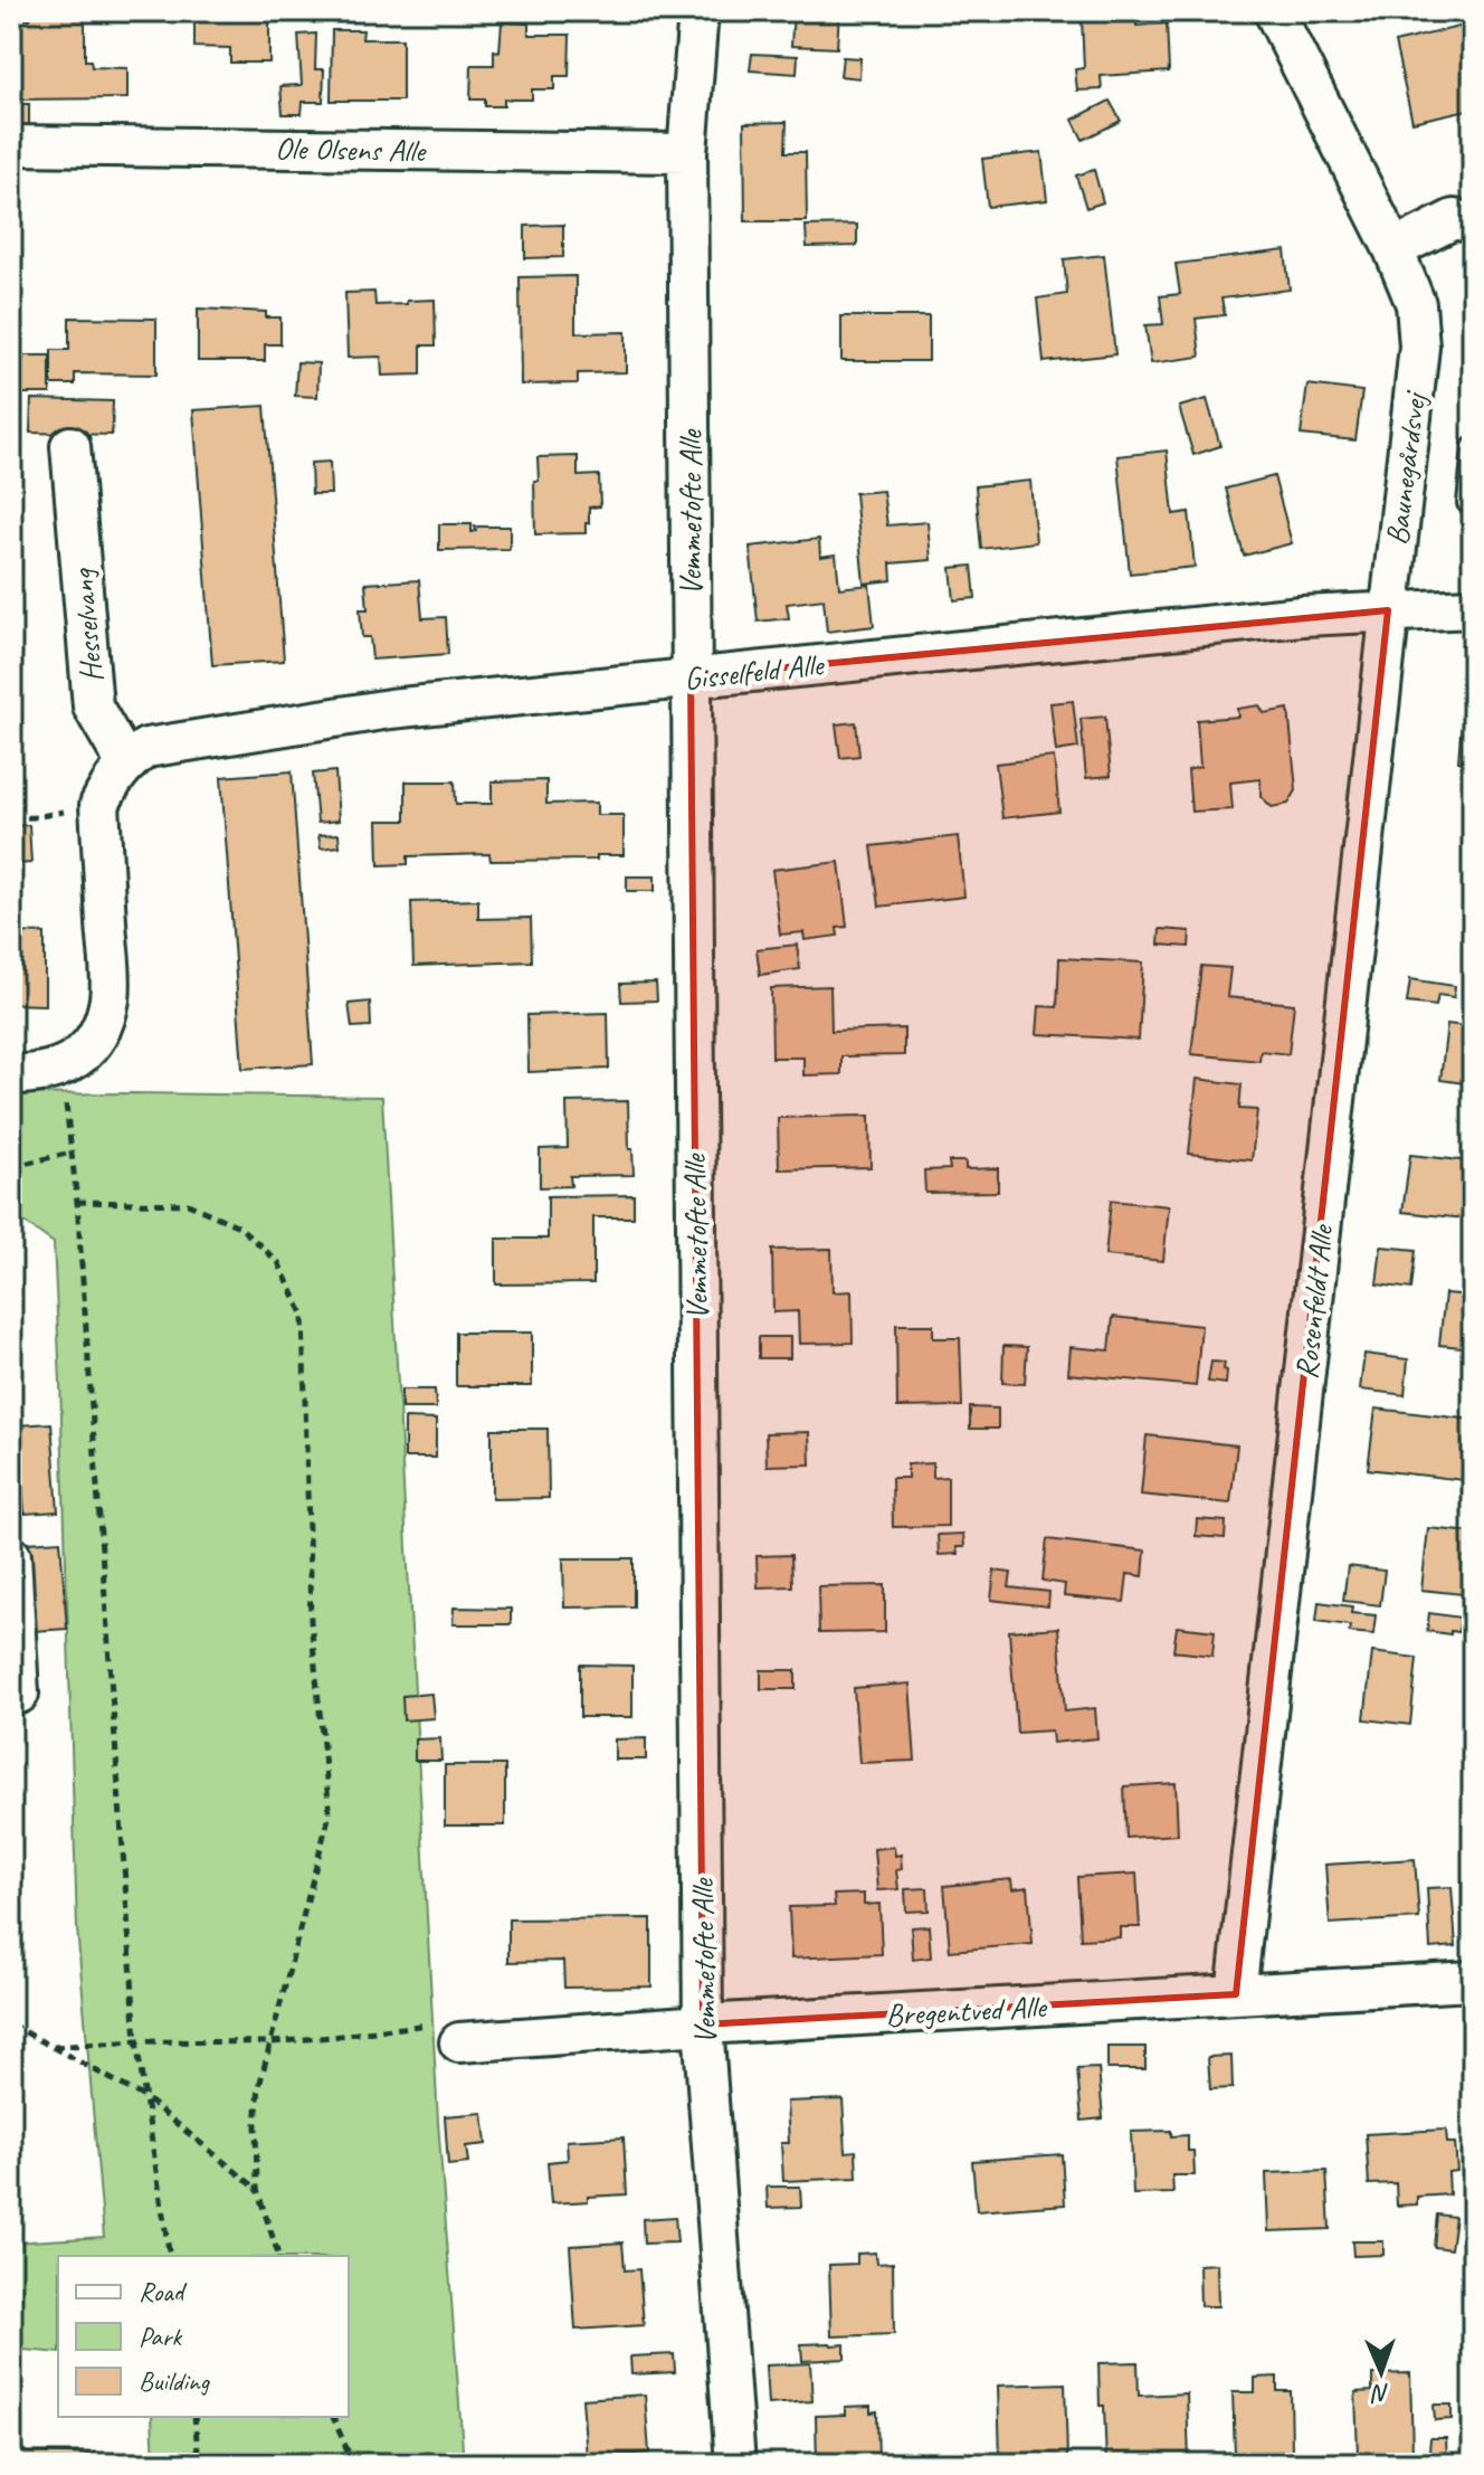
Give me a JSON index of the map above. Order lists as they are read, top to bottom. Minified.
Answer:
{"streets":{"street":["Ole Olsens Alle","Baunegårdsvej","Vemmetofte Alle","Hesselvang","Gisselfeld Alle","Rosenfeldt Alle","Bregentved Alle"]},"crossings":[["Ole Olsens Alle","Vemmetofte Alle"],["Baunegårdsvej","Gisselfeld Alle"],["Baunegårdsvej","Rosenfeldt Alle"],["Vemmetofte Alle","Gisselfeld Alle"],["Vemmetofte Alle","Bregentved Alle"],["Hesselvang","Gisselfeld Alle"],["Gisselfeld Alle","Rosenfeldt Alle"],["Rosenfeldt Alle","Bregentved Alle"]],"legend":["Road","Park","Building"],"north":"bottom"}
